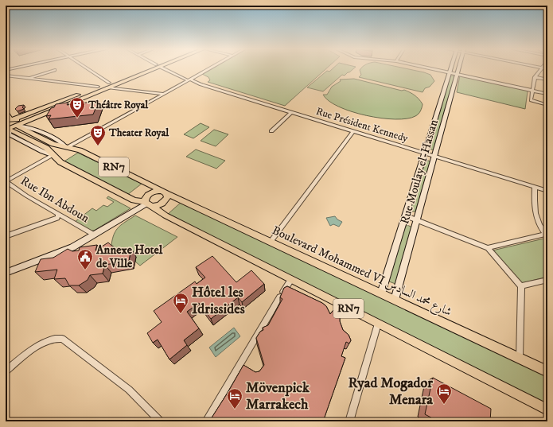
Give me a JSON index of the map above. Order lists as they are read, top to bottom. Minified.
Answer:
{"streets":{"main road":["RN7","Boulevard Mohammed VI شارع محمد السادس"],"street":["Rue Président Kennedy","Rue Moulay el-Hassan","Rue Ibn Abdoun"]},"crossings":[["Rue Président Kennedy","Rue Moulay el-Hassan"],["RN7","Boulevard Mohammed VI شارع محمد السادس"],["Rue Moulay el-Hassan","Boulevard Mohammed VI شارع محمد السادس"]],"places":{"theatre":["Théâtre Royal","Theater Royal"],"public building":["Annexe Hotel de Ville"],"hotel":["Hôtel les Idrissides","Ryad Mogador Menara","Mövenpick Marrakech"]}}
